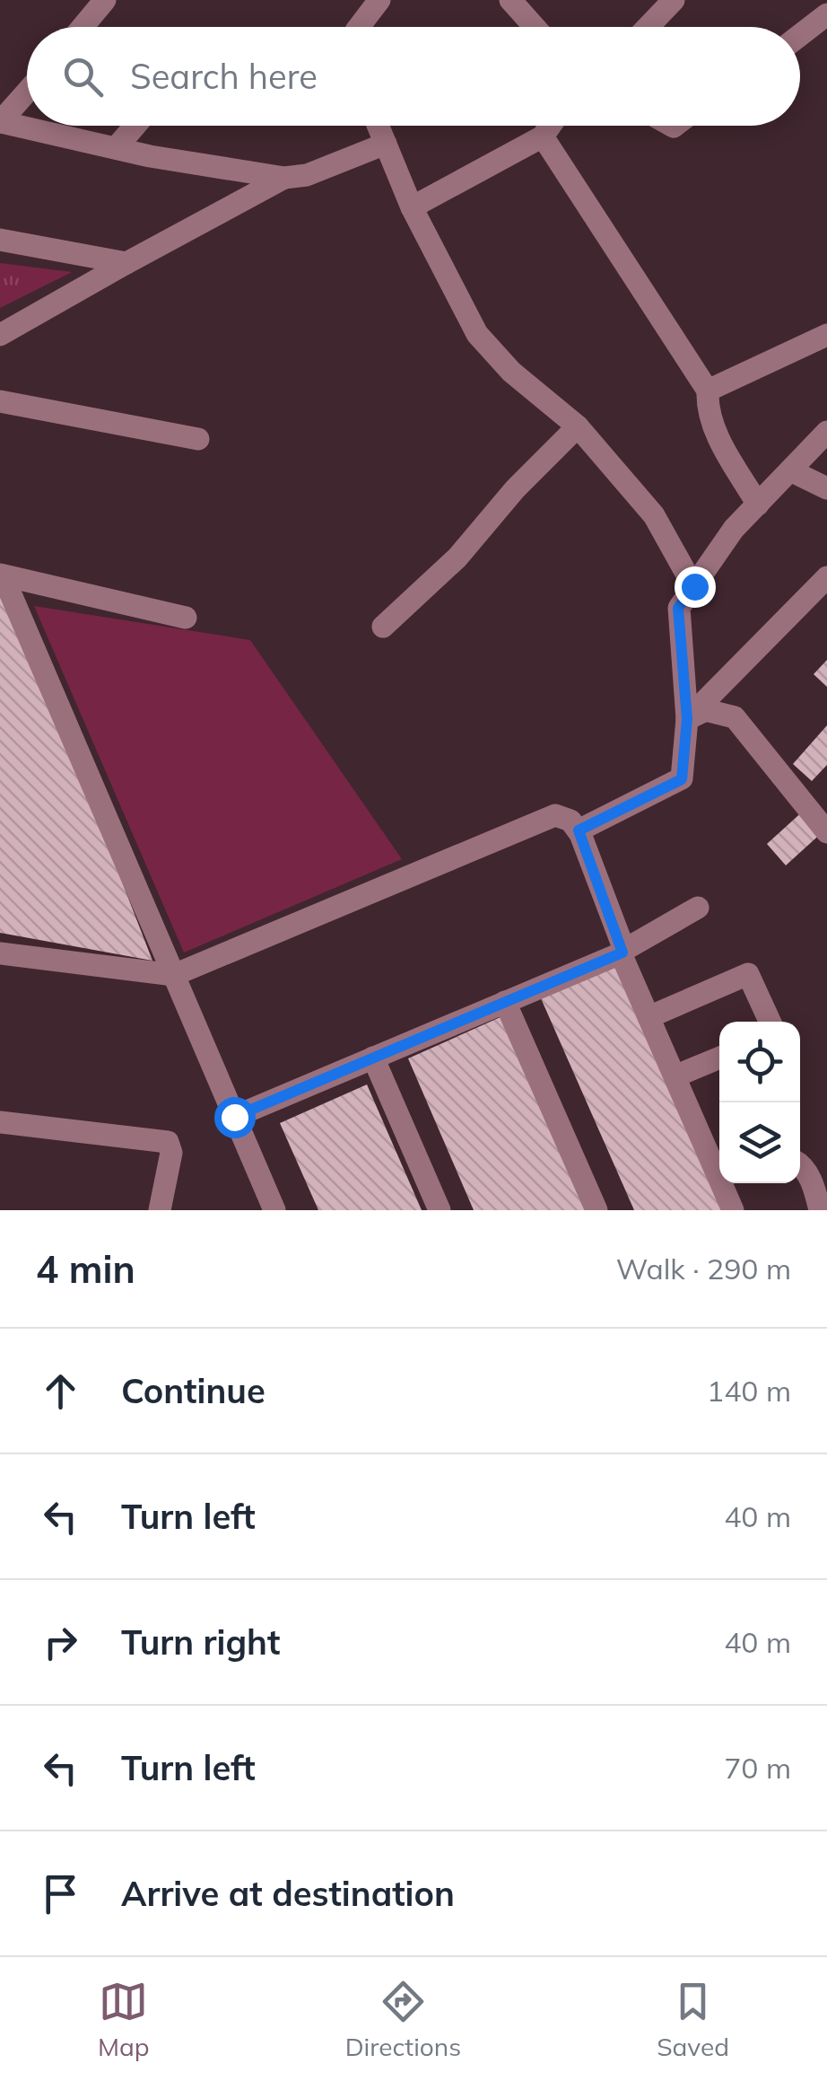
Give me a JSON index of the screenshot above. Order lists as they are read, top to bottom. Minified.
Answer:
{"page":{"search":"Search here","heading":["4 min","Walk · 290 m"],"list":[["Continue","140 m"],["Turn left","40 m"],["Turn right","40 m"],["Turn left","70 m"],"Arrive at destination"],"nav":["Map","Directions","Saved"]}}
